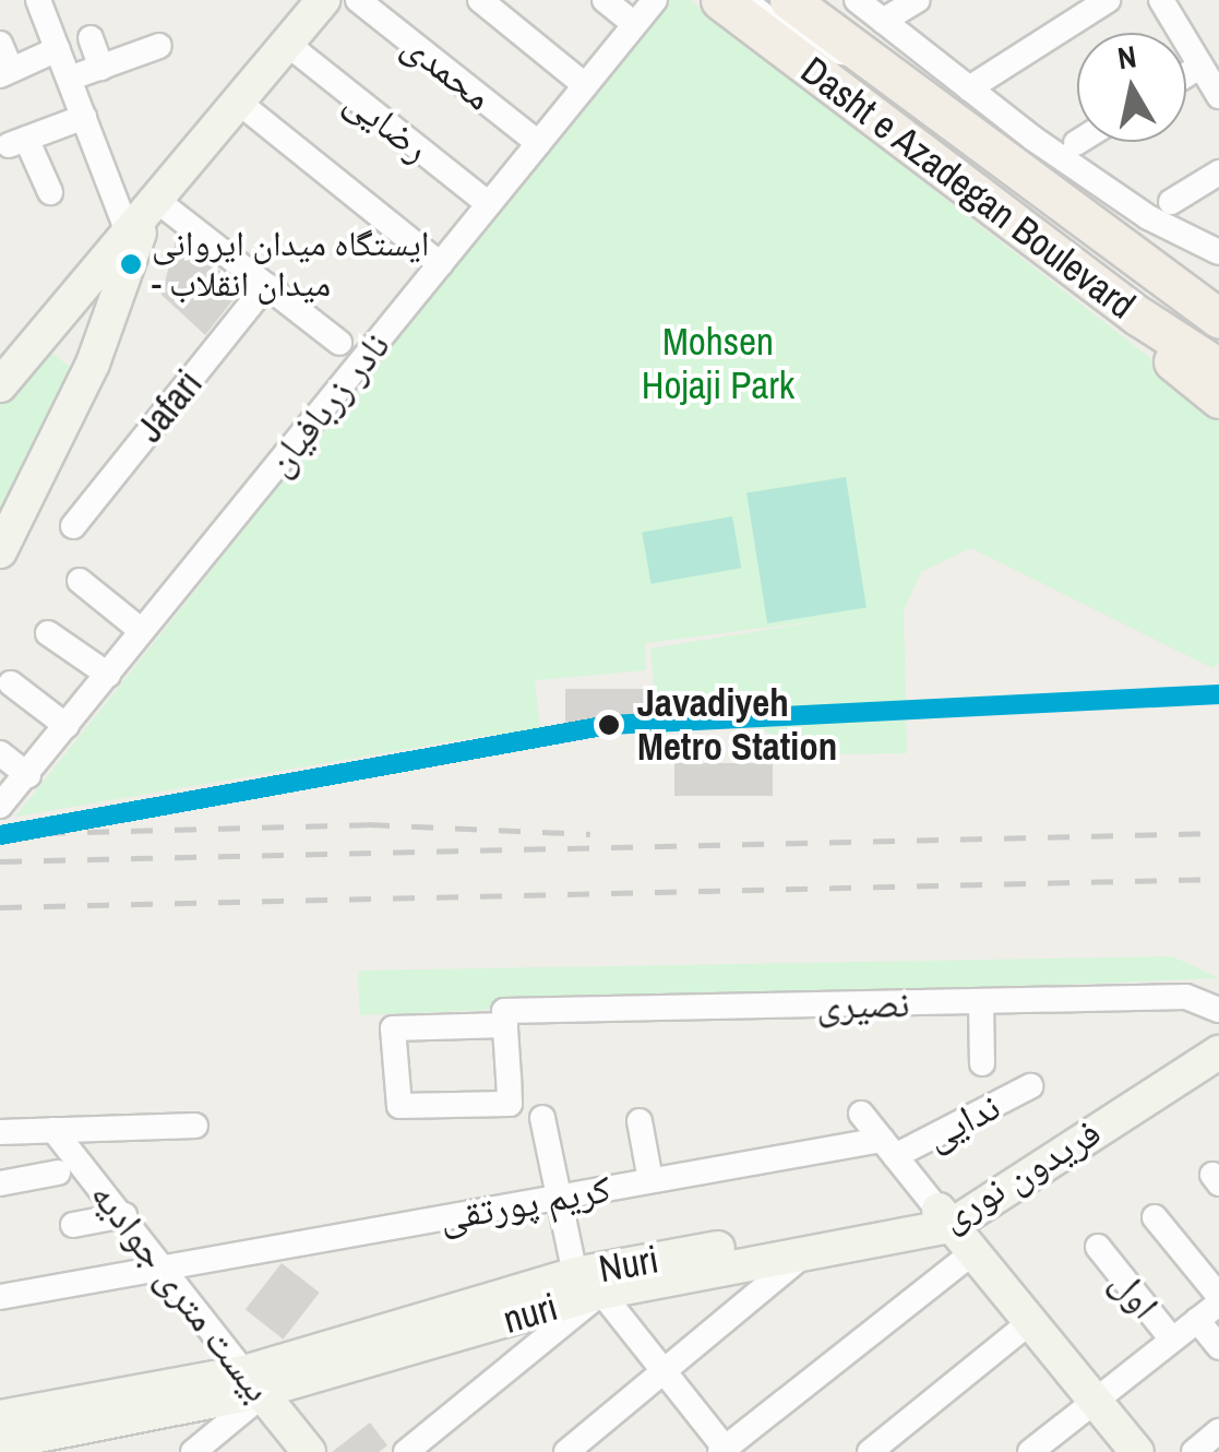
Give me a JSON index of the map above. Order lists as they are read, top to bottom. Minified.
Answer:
{"streets":{"main road":["Dasht e Azadegan Boulevard","فریدون نوری","Nuri","بیست متری جوادیه","nuri"],"street":["محمدی","رضایی","نادر زربافیان","Jafari","نصیری","ندایی","کریم پورتقی","اول"]},"crossings":[["محمدی","نادر زربافیان"],["رضایی","نادر زربافیان"],["ندایی","فریدون نوری"],["ندایی","کریم پورتقی"],["ندایی","Nuri"],["فریدون نوری","Nuri"],["فریدون نوری","nuri"],["کریم پورتقی","بیست متری جوادیه"],["Nuri","بیست متری جوادیه"],["Nuri","nuri"]],"parks":["Mohsen Hojaji Park"],"places":["ایستگاه میدان ایروانی - میدان انقلاب","Javadiyeh Metro Station"],"north":"top"}
